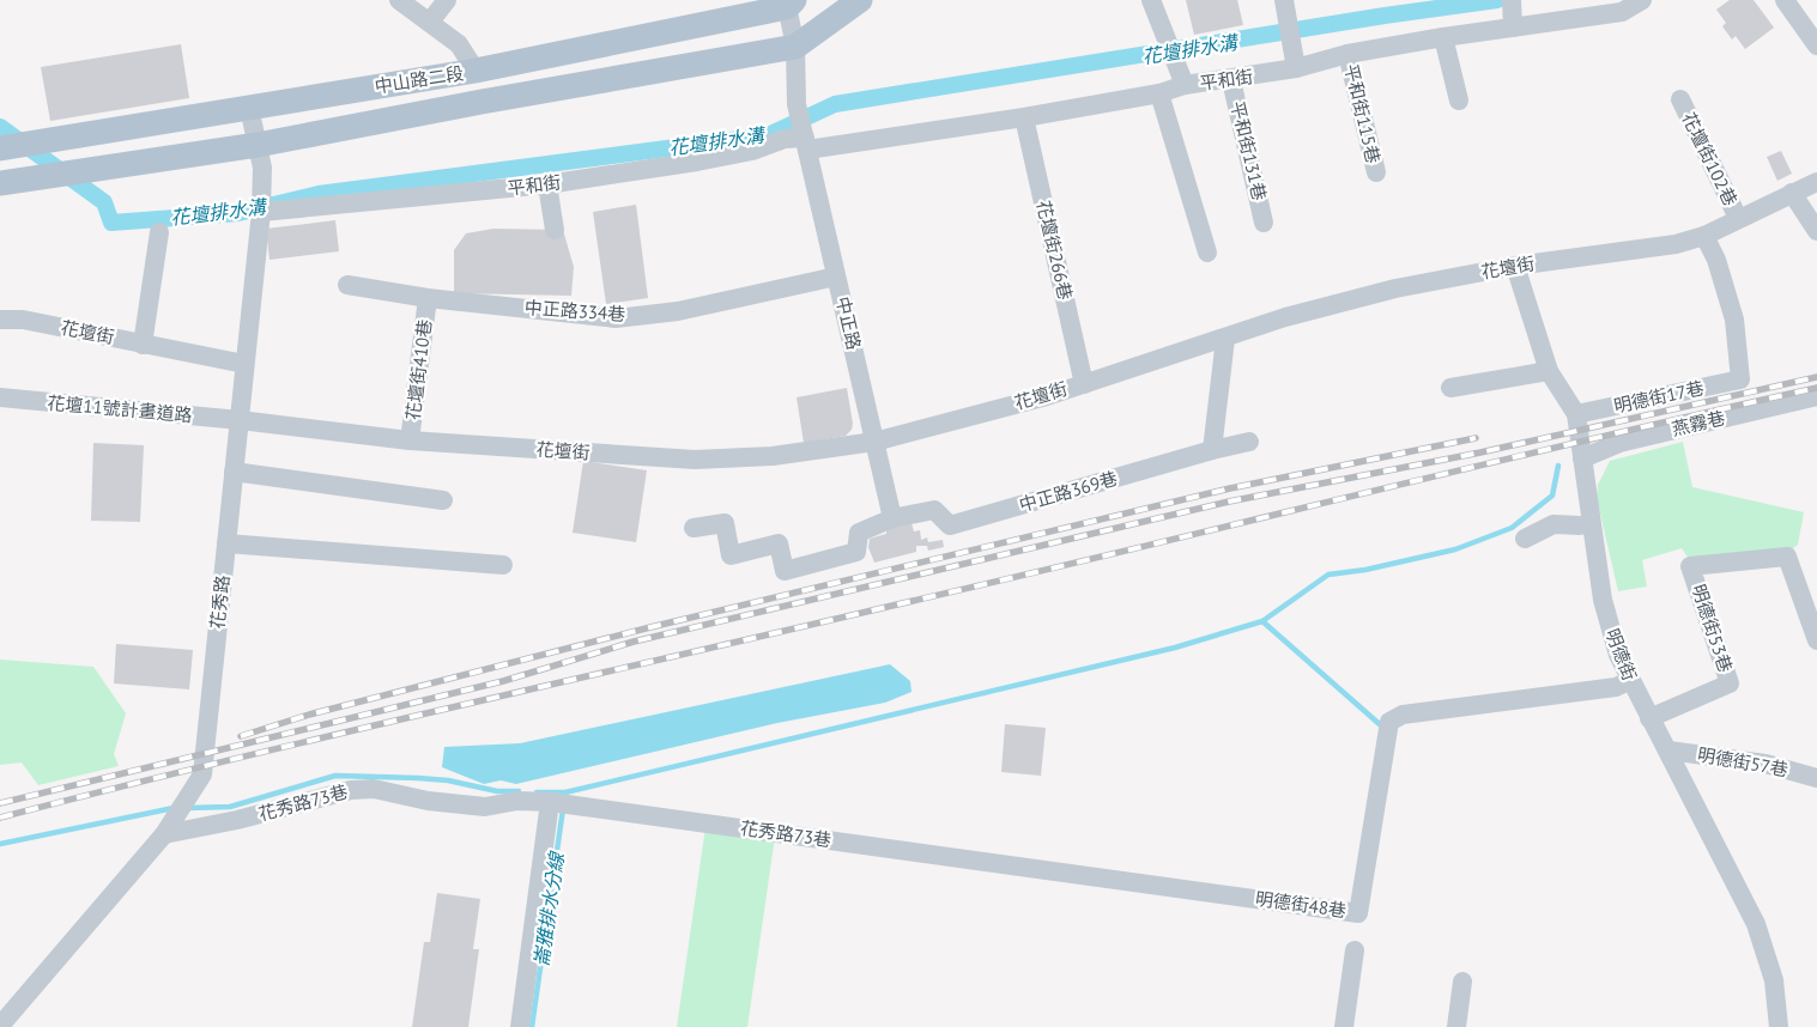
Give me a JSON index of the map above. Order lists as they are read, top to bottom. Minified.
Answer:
{"streets":{"main road":["中山路二段"],"street":["平和街","平和街115巷","平和街131巷","花壇街102巷","花壇街266巷","花壇街","中正路334巷","中正路","花壇街410巷","明德街17巷","花壇11號計畫道路","燕霧巷","中正路369巷","花秀路","明德街53巷","明德街","明德街57巷","花秀路73巷","明德街48巷"]},"crossings":[["中山路二段","中正路"],["中山路二段","花秀路"],["平和街","平和街115巷"],["平和街","平和街131巷"],["平和街","花壇街266巷"],["平和街","中正路"],["平和街","花秀路"],["花壇街102巷","花壇街"],["花壇街266巷","花壇街"],["花壇街","中正路"],["花壇街","花壇街410巷"],["花壇街","明德街17巷"],["花壇街","花壇11號計畫道路"],["花壇街","花秀路"],["花壇街","明德街"],["中正路334巷","中正路"],["中正路334巷","花壇街410巷"],["中正路","中正路369巷"],["明德街17巷","明德街"],["花壇11號計畫道路","花秀路"],["燕霧巷","明德街"],["花秀路","花秀路73巷"],["明德街53巷","明德街"],["明德街","明德街57巷"],["明德街","明德街48巷"],["花秀路73巷","明德街48巷"]],"water":["花壇排水溝","崙雅排水分線"]}
